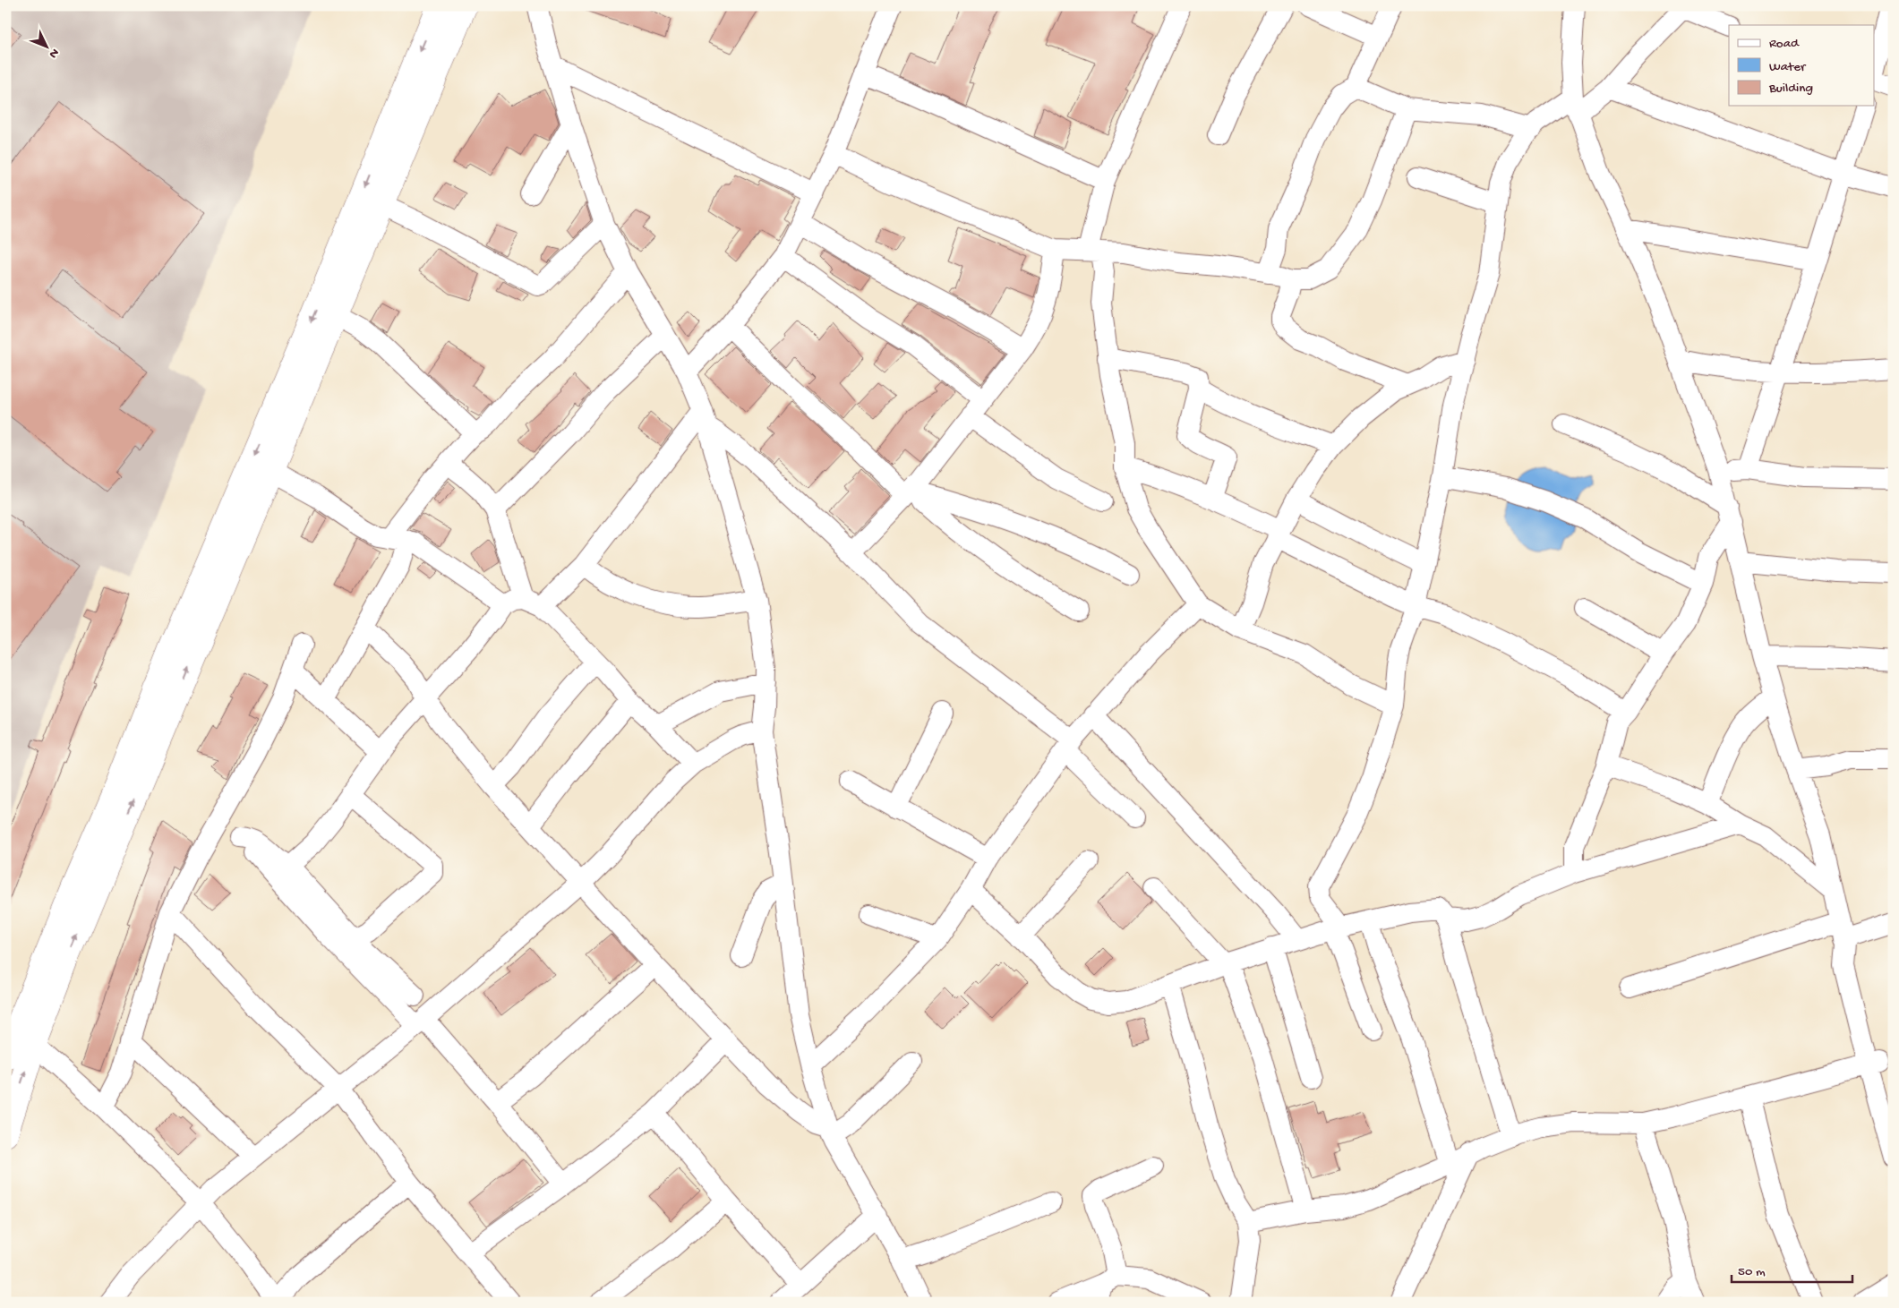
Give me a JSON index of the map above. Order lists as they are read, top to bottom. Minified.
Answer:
{"legend":["Road","Water","Building"],"scale_bar":"50 m","north":"bottom right"}
